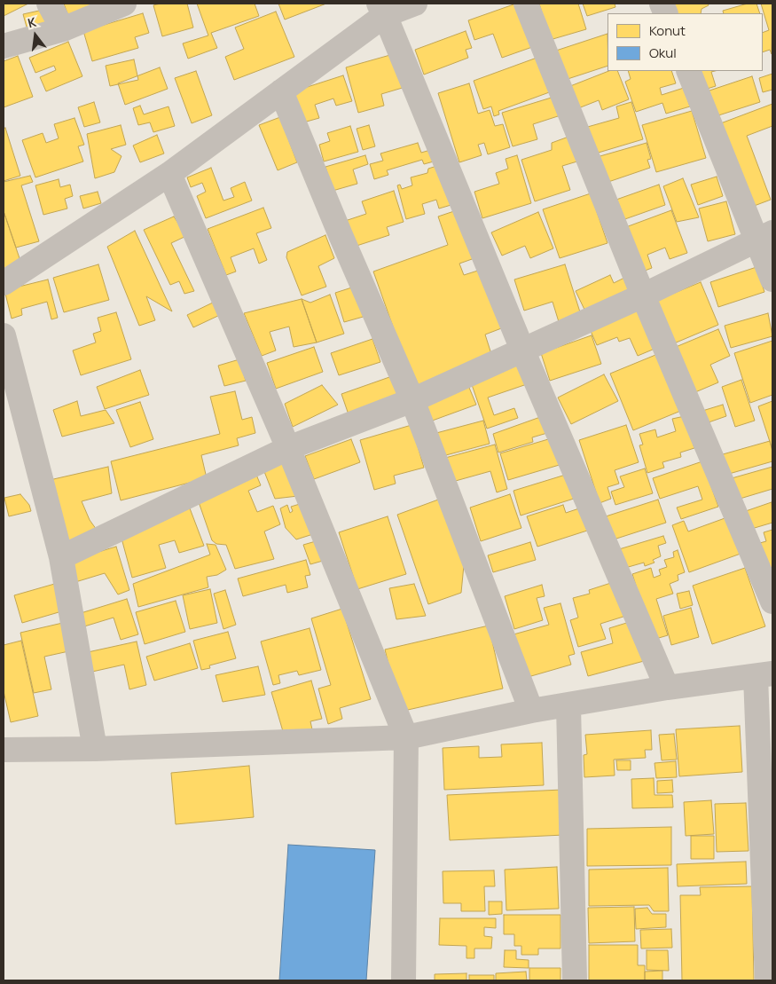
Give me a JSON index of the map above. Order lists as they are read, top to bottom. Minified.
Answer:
{"legend":["Konut","Okul"],"north":"top"}
